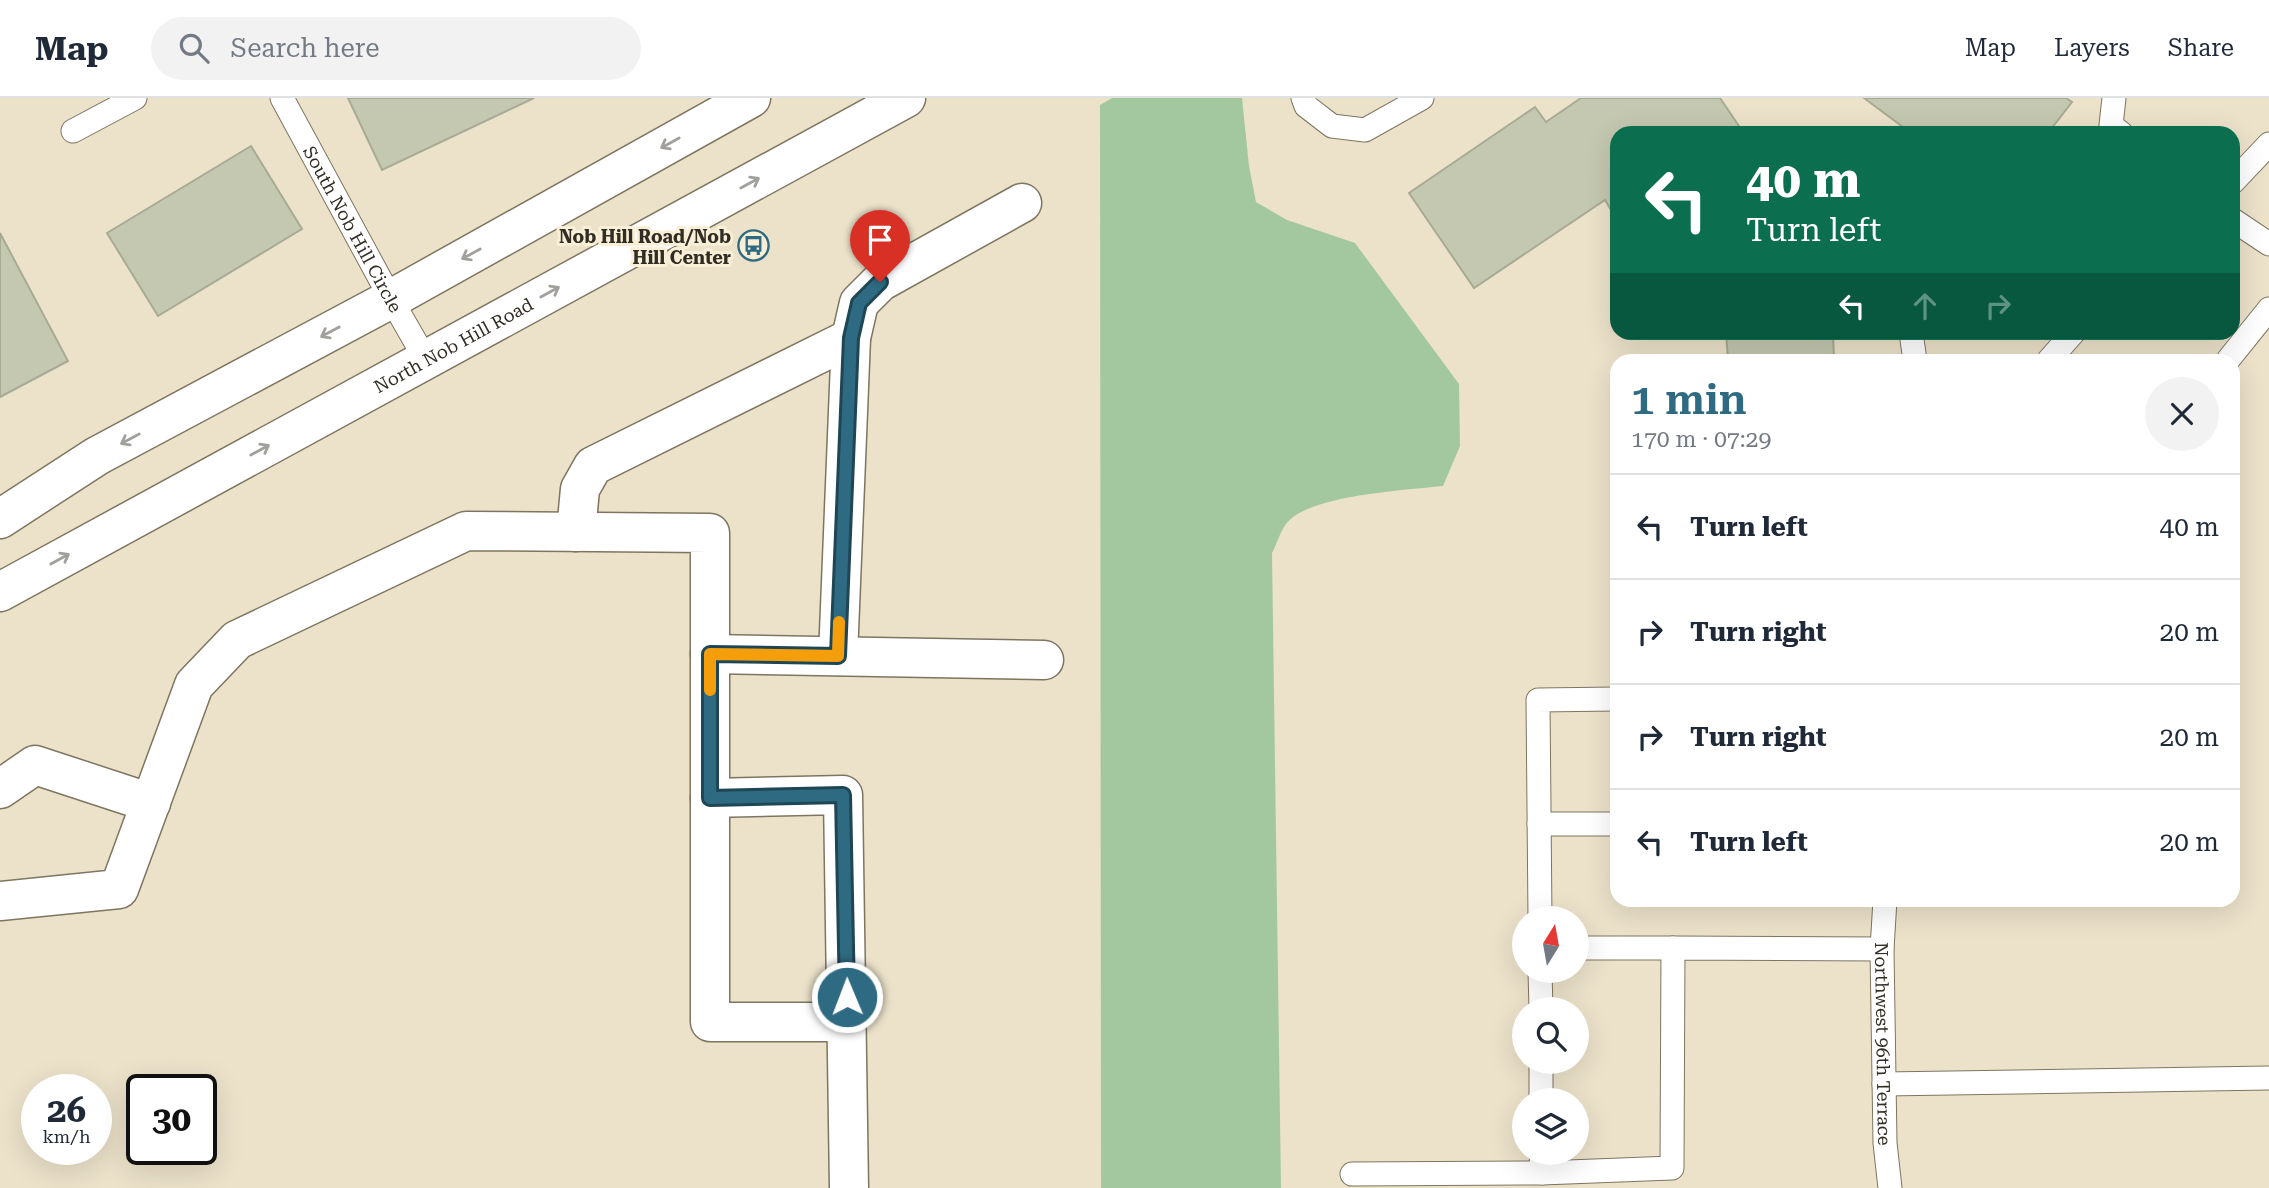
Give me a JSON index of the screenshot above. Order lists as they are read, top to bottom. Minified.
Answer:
{"streets":{"street":["North Nob Hill Road"],"lane":["South Nob Hill Circle","Northwest 96th Terrace"]},"crossings":[["South Nob Hill Circle","North Nob Hill Road"]],"places":{"bus stop":["Nob Hill Road/Nob Hill Center"]},"north":"top","page":{"header":"Map","search":"Search here","nav":["Map","Layers","Share"],"turn":["40 m","Turn left"],"heading":["1 min","170 m · 07:29"],"list":[{"name":"Turn left","value":"40 m"},{"name":"Turn right","value":"20 m"},{"name":"Turn right","value":"20 m"},{"name":"Turn left","value":"20 m"}],"speed":"26 km/h","limit":"30"}}
